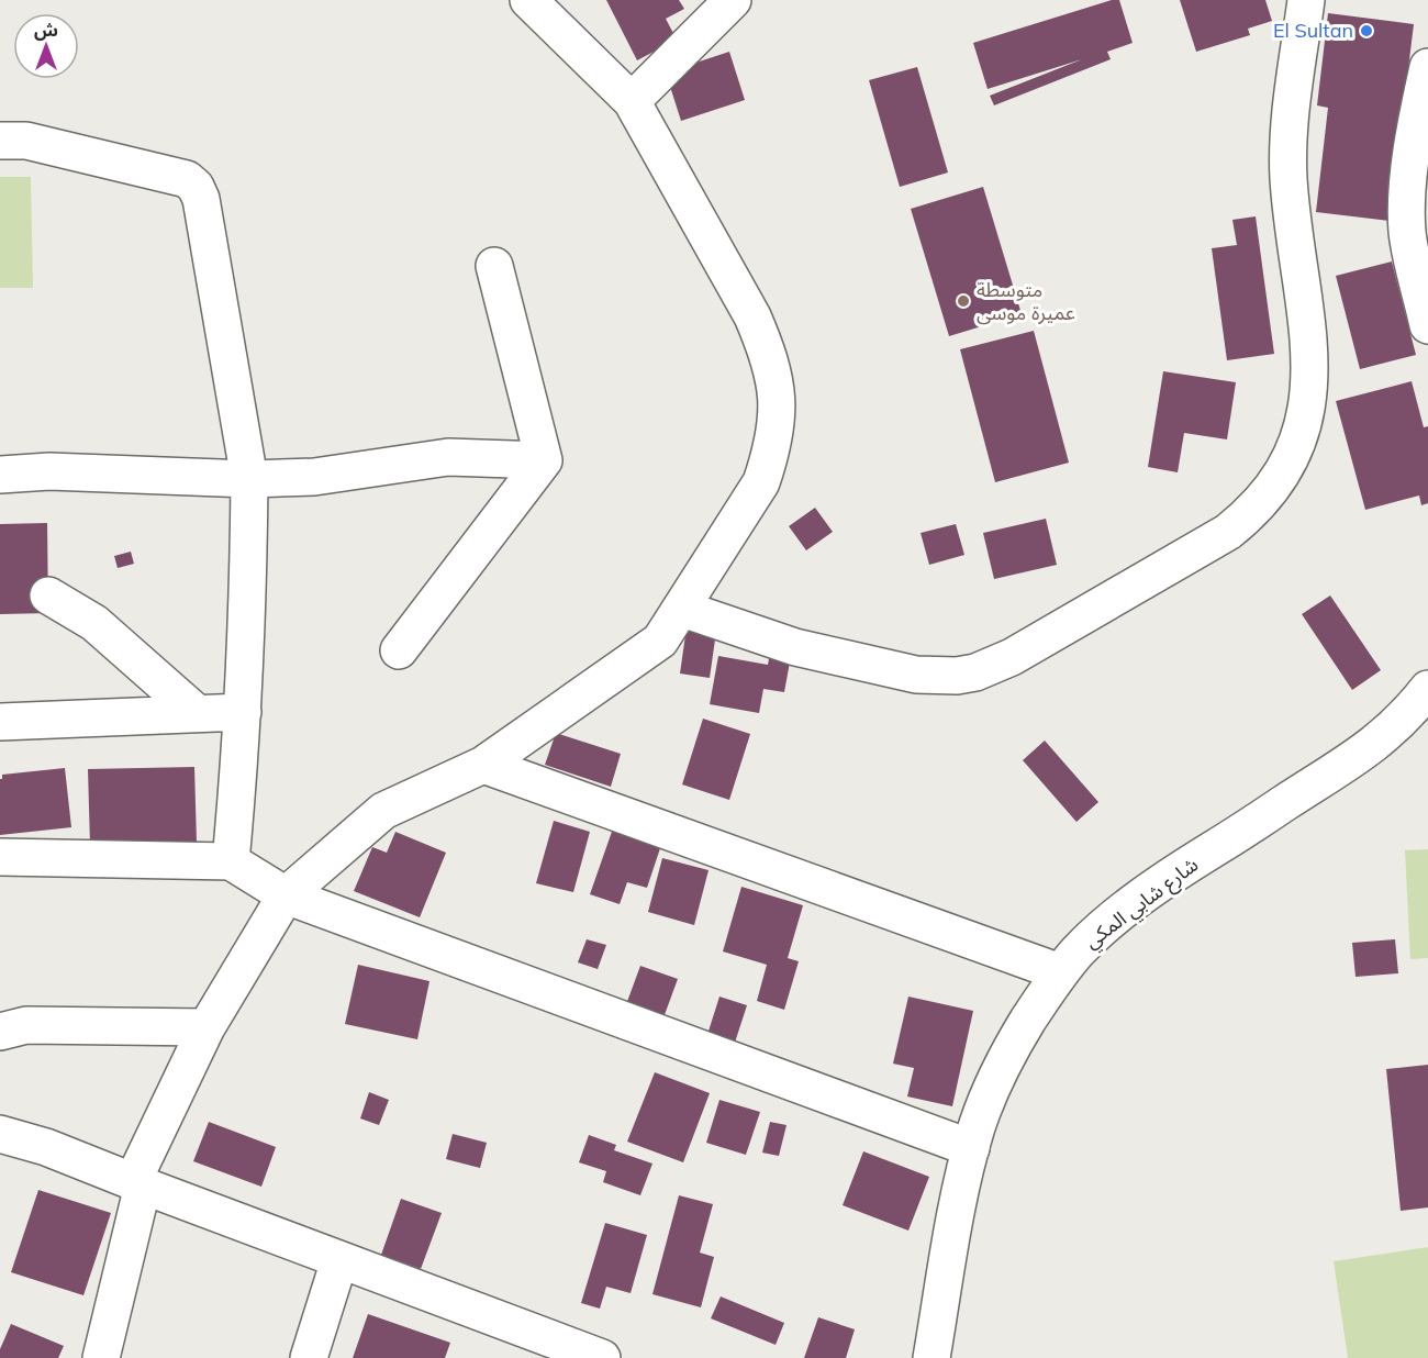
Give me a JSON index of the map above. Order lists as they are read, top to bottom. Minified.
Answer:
{"streets":{"street":["شارع شابي المكي"]},"places":["El Sultan","متوسطة عميرة موسى"],"north":"top"}
